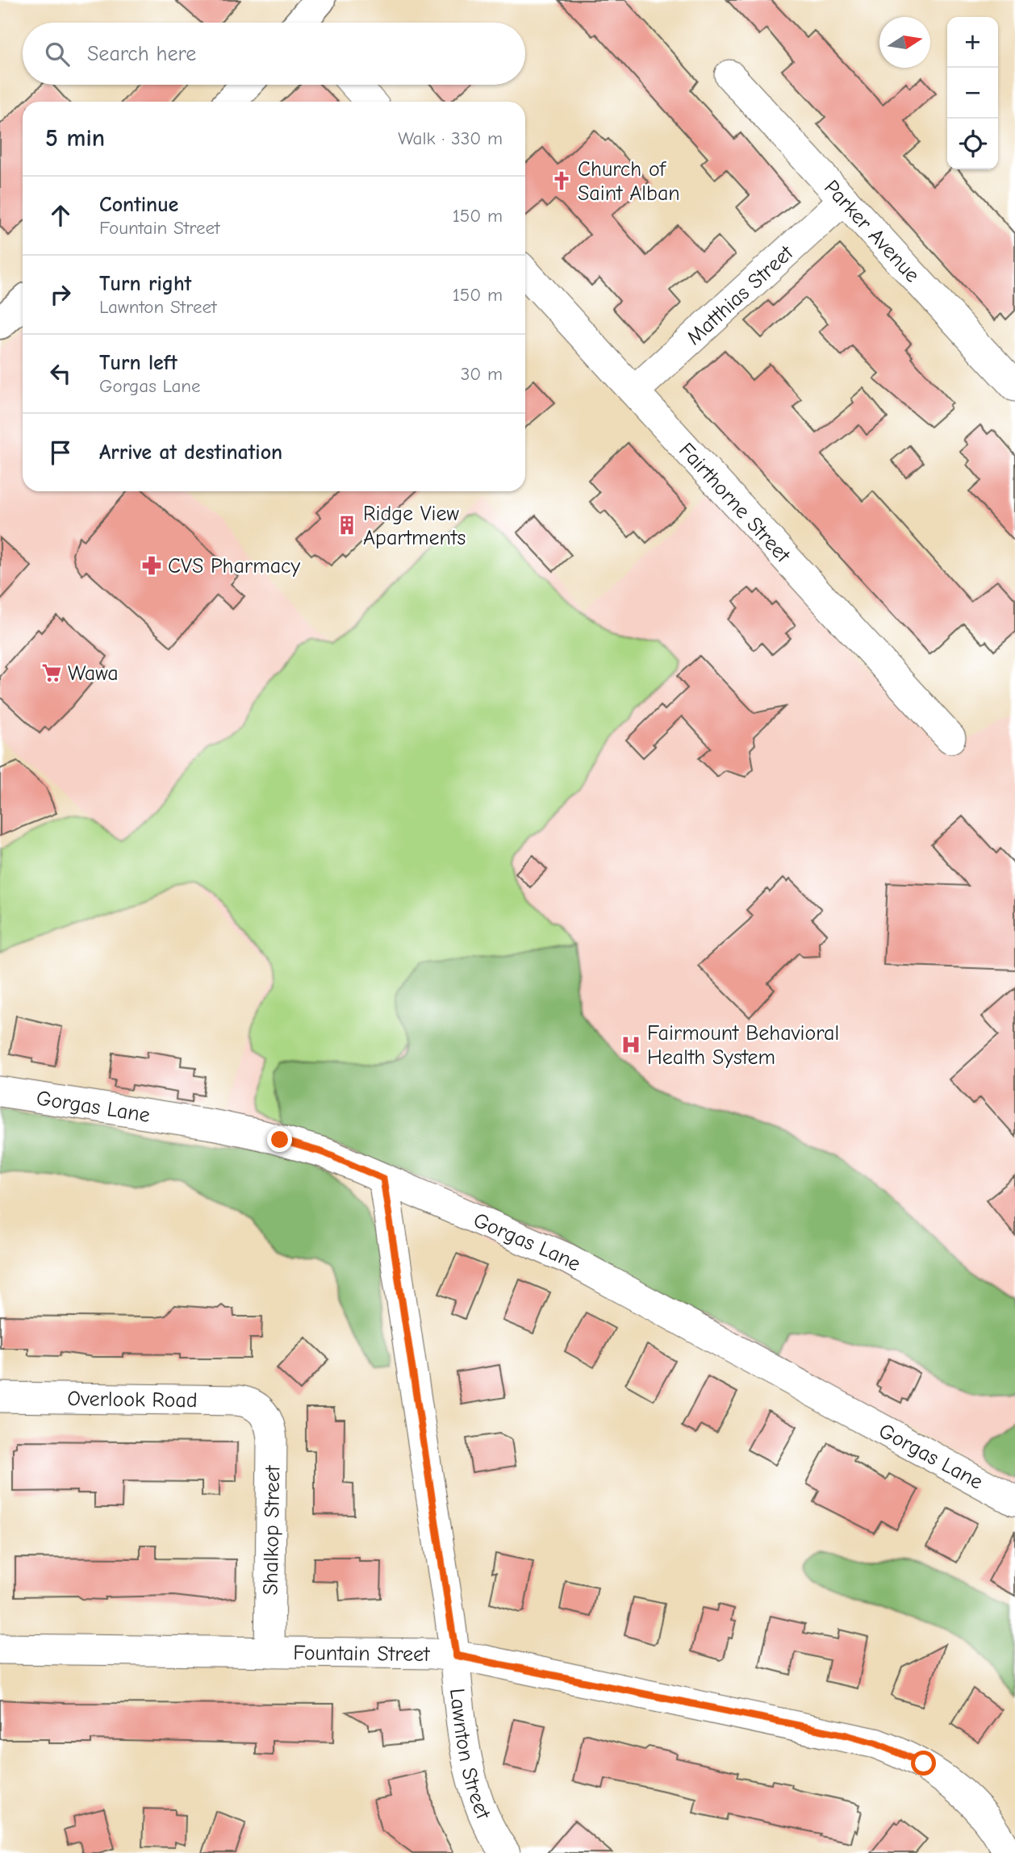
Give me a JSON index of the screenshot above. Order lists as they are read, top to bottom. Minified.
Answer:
{"streets":{"street":["Parker Avenue","Matthias Street","Fairthorne Street","Gorgas Lane","Overlook Road","Shalkop Street","Fountain Street","Lawnton Street"]},"crossings":[["Parker Avenue","Matthias Street"],["Matthias Street","Fairthorne Street"],["Gorgas Lane","Lawnton Street"],["Overlook Road","Shalkop Street"],["Shalkop Street","Fountain Street"],["Fountain Street","Lawnton Street"]],"places":{"church":["Church of Saint Alban"],"building":["Ridge View Apartments"],"pharmacy":["CVS Pharmacy"],"supermarket":["Wawa"],"hospital":["Fairmount Behavioral Health System"]},"north":"right","page":{"map_buttons":["+","−"],"search":"Search here","heading":["5 min","Walk · 330 m"],"list":[["Continue","Fountain Street","150 m"],["Turn right","Lawnton Street","150 m"],["Turn left","Gorgas Lane","30 m"],"Arrive at destination"]}}
